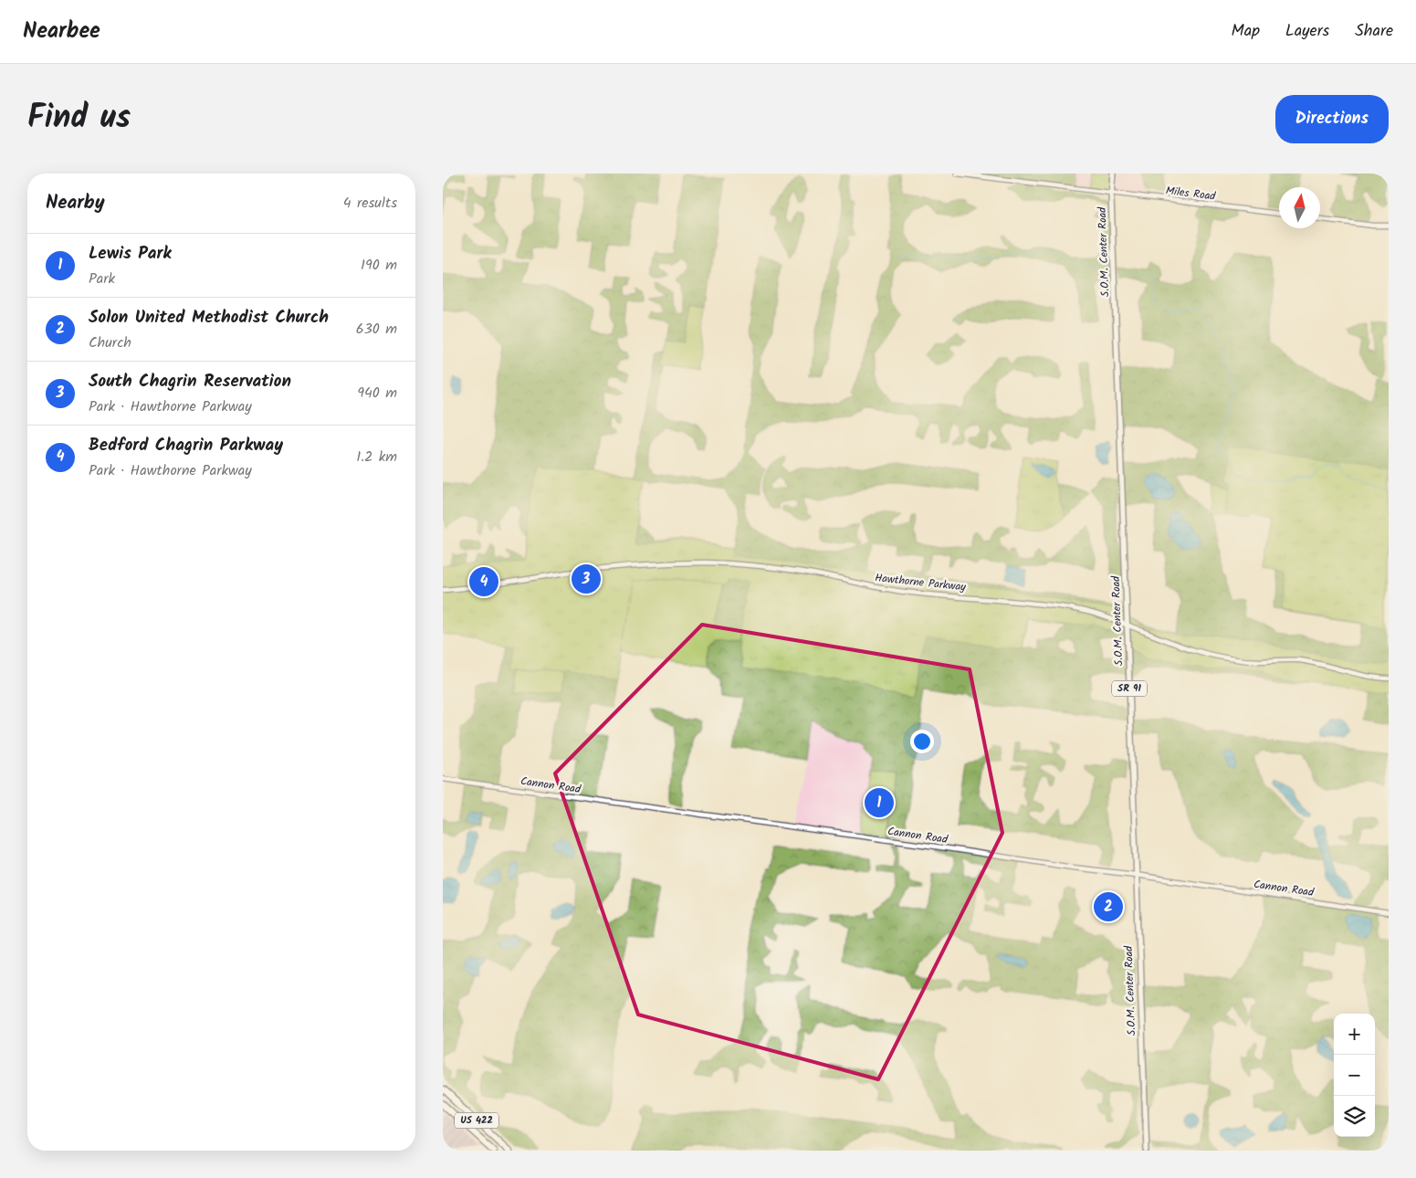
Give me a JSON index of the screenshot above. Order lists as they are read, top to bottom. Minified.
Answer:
{"streets":{"highway":["US 422"],"main road":["Miles Road","S.O.M. Center Road","Hawthorne Parkway","SR 91","Cannon Road"]},"crossings":[["Miles Road","S.O.M. Center Road"],["S.O.M. Center Road","Hawthorne Parkway"],["S.O.M. Center Road","Cannon Road"]],"north":"top","page":{"header":"Nearbee","nav":["Map","Layers","Share"],"title":"Find us","buttons":"Directions","heading":["Nearby","4 results"],"list":[{"mark":"1","name":"Lewis Park","note":"Park","value":"190 m"},{"mark":"2","name":"Solon United Methodist Church","note":"Church","value":"630 m"},{"mark":"3","name":"South Chagrin Reservation","note":"Park · Hawthorne Parkway","value":"940 m"},{"mark":"4","name":"Bedford Chagrin Parkway","note":"Park · Hawthorne Parkway","value":"1.2 km"}],"pins":["3","4","1","2"],"map_buttons":["+","−"]}}
